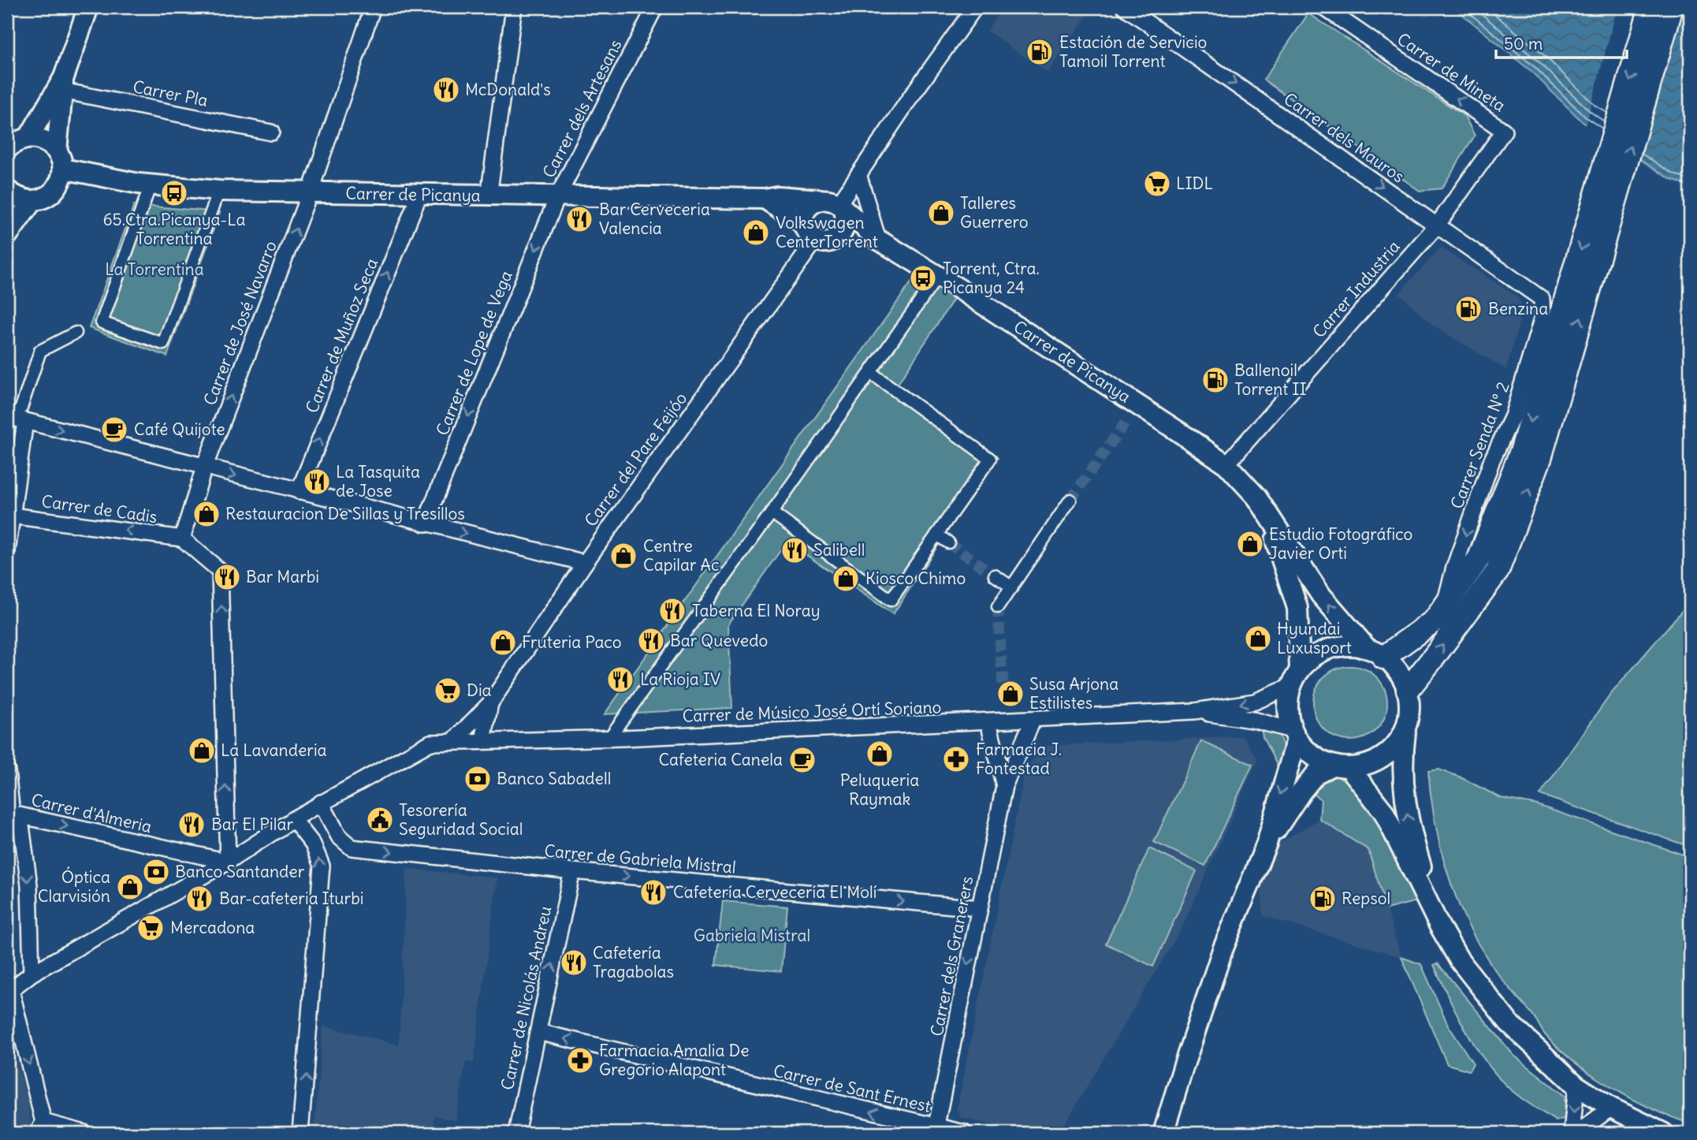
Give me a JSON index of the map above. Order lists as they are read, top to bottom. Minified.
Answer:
{"streets":{"street":["Carrer de Mineta","Carrer Pla","Carrer dels Artesans","Carrer dels Mauros","Carrer de Picanya","Carrer Industria","Carrer de José Navarro","Carrer de Muñoz Seca","Carrer de Lope de Vega","Carrer Senda Nº 2","Carrer del Pare Feijóo","Carrer de Cadis","Carrer de Músico José Ortí Soriano","Carrer d'Almeria","Carrer de Gabriela Mistral","Carrer dels Granerers","Carrer de Nicolás Andreu","Carrer de Sant Ernest"]},"crossings":[["Carrer de Mineta","Carrer Industria"],["Carrer dels Artesans","Carrer de Picanya"],["Carrer dels Artesans","Carrer de Lope de Vega"],["Carrer dels Mauros","Carrer Industria"],["Carrer dels Mauros","Carrer Senda Nº 2"],["Carrer de Picanya","Carrer Industria"],["Carrer de Picanya","Carrer de José Navarro"],["Carrer de Picanya","Carrer de Muñoz Seca"],["Carrer de Picanya","Carrer de Lope de Vega"],["Carrer de Picanya","Carrer del Pare Feijóo"],["Carrer de Picanya","Carrer de Músico José Ortí Soriano"],["Carrer de José Navarro","Carrer de Cadis"],["Carrer del Pare Feijóo","Carrer de Músico José Ortí Soriano"],["Carrer de Músico José Ortí Soriano","Carrer de Gabriela Mistral"],["Carrer de Músico José Ortí Soriano","Carrer dels Granerers"],["Carrer de Gabriela Mistral","Carrer dels Granerers"],["Carrer de Gabriela Mistral","Carrer de Nicolás Andreu"],["Carrer dels Granerers","Carrer de Sant Ernest"],["Carrer de Nicolás Andreu","Carrer de Sant Ernest"]],"one_way":["Carrer de Mineta","Carrer dels Mauros","Carrer de José Navarro","Carrer de Muñoz Seca","Carrer de Lope de Vega","Carrer Senda Nº 2","Carrer d'Almeria","Carrer de Gabriela Mistral","Carrer dels Granerers","Carrer de Nicolás Andreu","Carrer de Sant Ernest"],"parks":["La Torrentina","Gabriela Mistral"],"places":{"fuel station":["Estación de Servicio Tamoil Torrent","Benzina","Ballenoil Torrent II","Repsol"],"restaurant":["McDonald's","Bar Cerveceria Valencia","La Tasquita de Jose","Salibell","Bar Marbi","Taberna El Noray","Bar Quevedo","La Rioja IV","Bar El Pilar","Cafetería Cervecería El Molí","Bar-cafeteria Iturbi","Cafetería Tragabolas"],"supermarket":["LIDL","Dia","Mercadona"],"bus stop":["65.Ctra.Picanya-La Torrentina","Torrent, Ctra. Picanya 24"],"shop":["Talleres Guerrero","Volkswagen CenterTorrent","Restauracion De Sillas y Tresillos","Estudio Fotográfico Javier Orti","Centre Capilar Ac","Kiosco Chimo","Hyundai Luxusport","Fruteria Paco","Susa Arjona Estilistes","La Lavanderia","Peluqueria Raymak","Óptica Clarvisión"],"cafe":["Café Quijote","Cafeteria Canela"],"pharmacy":["Farmacia J. Fontestad","Farmacia Amalia De Gregorio Alapont"],"bank":["Banco Sabadell","Banco Santander"],"public building":["Tesorería Seguridad Social"]},"scale_bar":"50 m"}
